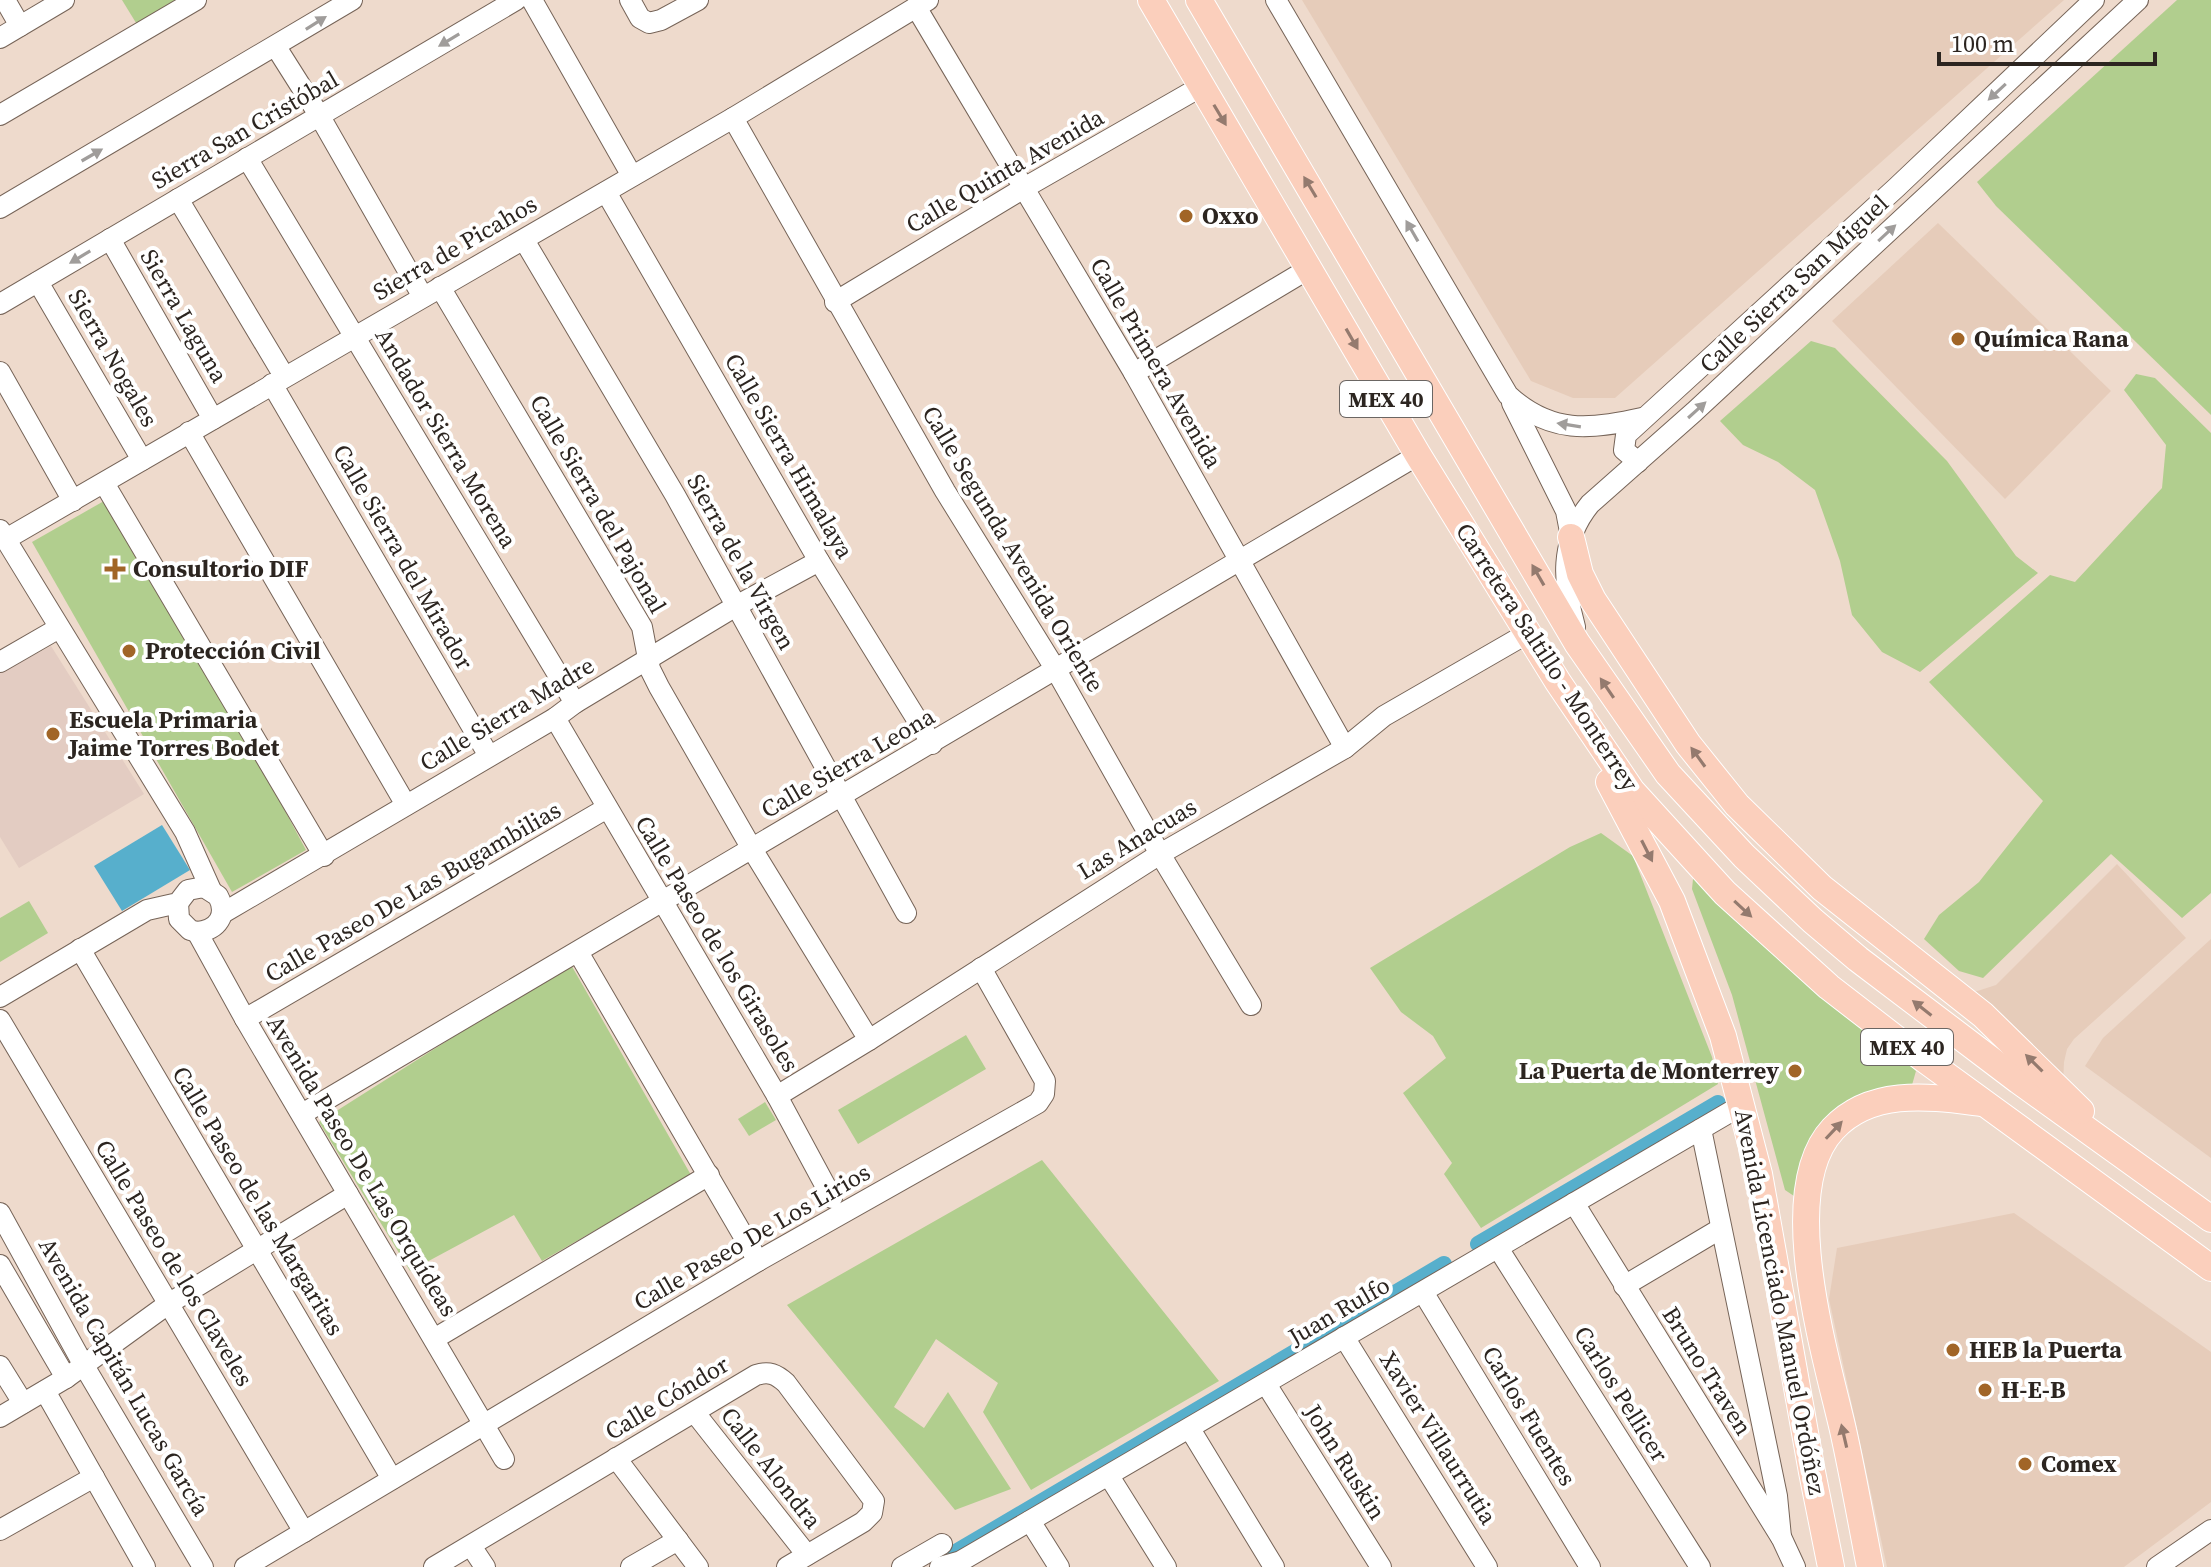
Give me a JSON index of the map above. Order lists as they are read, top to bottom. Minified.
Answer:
{"streets":{"main road":["MEX 40","Carretera Saltillo - Monterrey","Avenida Licenciado Manuel Ordóñez"],"street":["Sierra San Cristóbal","Calle Quinta Avenida","Sierra de Picahos","Calle Sierra San Miguel","Sierra Laguna","Sierra Nogales","Calle Primera Avenida","Andador Sierra Morena","Calle Sierra Himalaya","Calle Sierra del Pajonal","Calle Segunda Avenida Oriente","Calle Sierra del Mirador","Sierra de la Virgen","Calle Sierra Madre","Calle Sierra Leona","Las Anacuas","Calle Paseo De Las Bugambilias","Calle Paseo de los Girasoles","Avenida Paseo De Las Orquídeas","Calle Paseo de las Margaritas","Calle Paseo De Los Lirios","Calle Paseo de los Claveles","Juan Rulfo","Bruno Traven","Avenida Capitán Lucas García","Carlos Pellicer","Calle Cóndor","Carlos Fuentes","Xavier Villaurrutia","John Ruskin","Calle Alondra"]},"crossings":[["Sierra San Cristóbal","Sierra Laguna"],["Sierra San Cristóbal","Sierra Nogales"],["Sierra San Cristóbal","Andador Sierra Morena"],["Sierra San Cristóbal","Calle Sierra del Pajonal"],["Sierra San Cristóbal","Calle Sierra del Mirador"],["Calle Quinta Avenida","Calle Primera Avenida"],["Calle Quinta Avenida","Calle Segunda Avenida Oriente"],["Calle Quinta Avenida","Carretera Saltillo - Monterrey"],["Sierra de Picahos","Sierra Laguna"],["Sierra de Picahos","Sierra Nogales"],["Sierra de Picahos","Calle Primera Avenida"],["Sierra de Picahos","Andador Sierra Morena"],["Sierra de Picahos","Calle Sierra Himalaya"],["Sierra de Picahos","Calle Sierra del Pajonal"],["Sierra de Picahos","Calle Segunda Avenida Oriente"],["Sierra de Picahos","Calle Sierra del Mirador"],["Sierra de Picahos","Sierra de la Virgen"],["Calle Sierra San Miguel","Carretera Saltillo - Monterrey"],["Sierra Nogales","Calle Sierra Madre"],["Calle Primera Avenida","Calle Sierra Leona"],["Calle Primera Avenida","Las Anacuas"],["Andador Sierra Morena","Calle Sierra Madre"],["Calle Sierra Himalaya","Calle Sierra Madre"],["Calle Sierra Himalaya","Calle Sierra Leona"],["Calle Sierra del Pajonal","Calle Sierra Madre"],["Calle Sierra del Pajonal","Calle Sierra Leona"],["Calle Sierra del Pajonal","Las Anacuas"],["Calle Segunda Avenida Oriente","Calle Sierra Leona"],["Calle Segunda Avenida Oriente","Las Anacuas"],["Calle Sierra del Mirador","Calle Sierra Madre"],["Sierra de la Virgen","Calle Sierra Madre"],["Sierra de la Virgen","Calle Sierra Leona"],["Carretera Saltillo - Monterrey","Calle Sierra Leona"],["Carretera Saltillo - Monterrey","Las Anacuas"],["Carretera Saltillo - Monterrey","Avenida Licenciado Manuel Ordóñez"],["Calle Sierra Madre","Calle Paseo de los Girasoles"],["Calle Sierra Madre","Avenida Paseo De Las Orquídeas"],["Calle Sierra Leona","Calle Paseo de los Girasoles"],["Calle Sierra Leona","Avenida Paseo De Las Orquídeas"],["Las Anacuas","Calle Paseo de los Girasoles"],["Las Anacuas","Calle Paseo De Los Lirios"],["Calle Paseo De Las Bugambilias","Calle Paseo de los Girasoles"],["Calle Paseo De Las Bugambilias","Avenida Paseo De Las Orquídeas"],["Avenida Paseo De Las Orquídeas","Calle Paseo De Los Lirios"],["Avenida Licenciado Manuel Ordóñez","Juan Rulfo"],["Juan Rulfo","Bruno Traven"],["Juan Rulfo","Carlos Pellicer"],["Juan Rulfo","Carlos Fuentes"],["Juan Rulfo","Xavier Villaurrutia"],["Juan Rulfo","John Ruskin"],["Calle Cóndor","Calle Alondra"]],"places":{"other":["Oxxo","Química Rana","Protección Civil","Escuela Primaria Jaime Torres Bodet","La Puerta de Monterrey","HEB la Puerta","H-E-B","Comex"],"health":["Consultorio DIF"]},"scale_bar":"100 m"}
